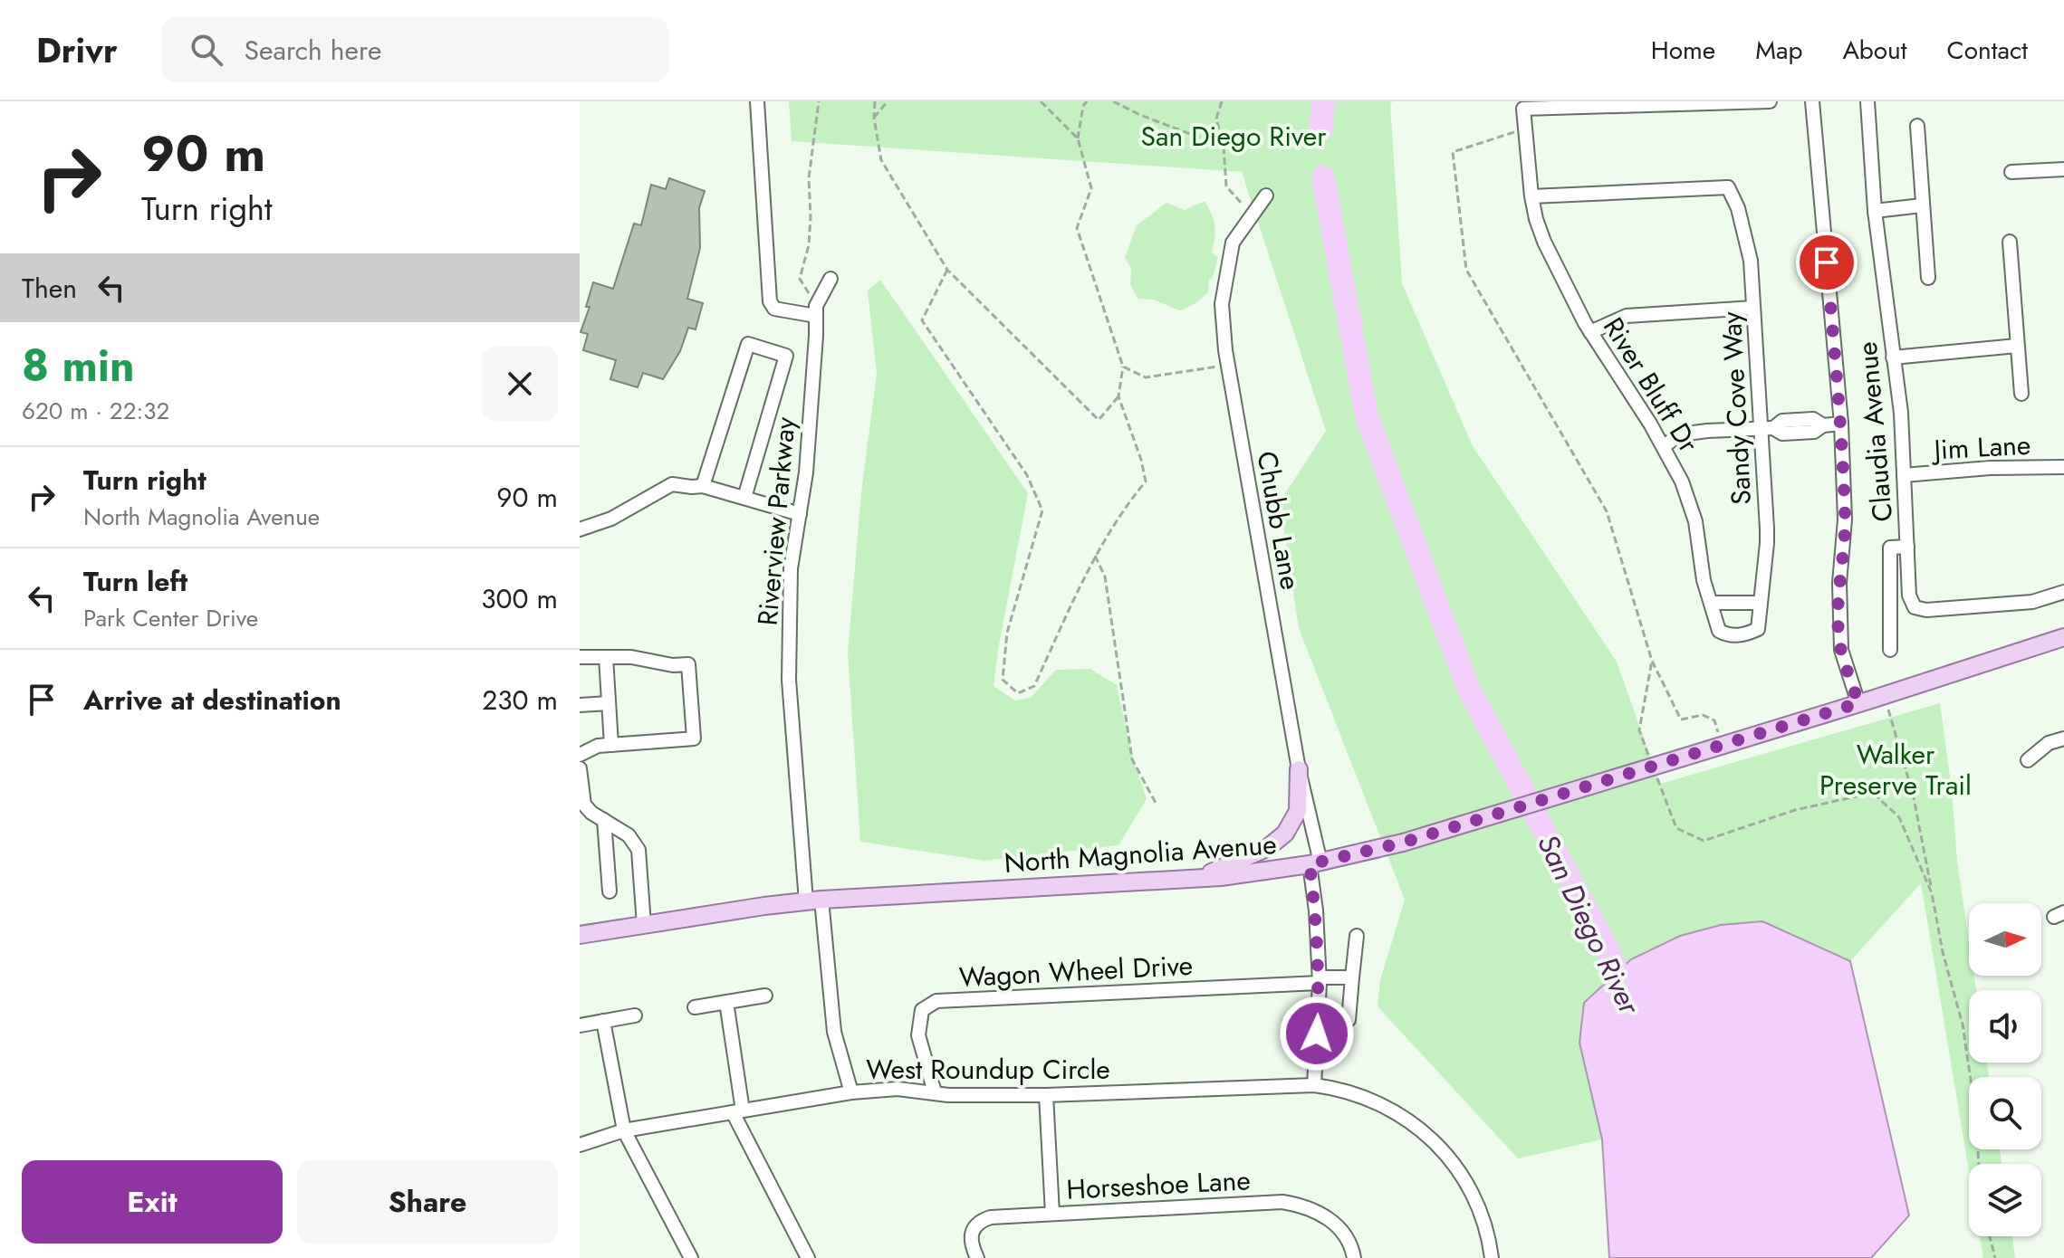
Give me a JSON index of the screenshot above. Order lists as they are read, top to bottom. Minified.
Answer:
{"streets":{"main road":["North Magnolia Avenue"],"street":["River Bluff Dr","Sandy Cove Way","Claudia Avenue","Jim Lane","Chubb Lane","Riverview Parkway","Wagon Wheel Drive","West Roundup Circle","Horseshoe Lane"]},"crossings":[["River Bluff Dr","Sandy Cove Way"],["Claudia Avenue","Jim Lane"],["Chubb Lane","North Magnolia Avenue"],["Chubb Lane","Wagon Wheel Drive"],["Chubb Lane","West Roundup Circle"],["Riverview Parkway","North Magnolia Avenue"],["Riverview Parkway","West Roundup Circle"],["Wagon Wheel Drive","West Roundup Circle"]],"water":["San Diego River"],"parks":["San Diego River","Walker Preserve Trail"],"north":"right","page":{"header":"Drivr","search":"Search here","nav":["Home","Map","About","Contact"],"turn":["90 m","Turn right"],"then":"Then","heading":["8 min","620 m · 22:32"],"list":[{"name":"Turn right","note":"North Magnolia Avenue","value":"90 m"},{"name":"Turn left","note":"Park Center Drive","value":"300 m"},{"name":"Arrive at destination","value":"230 m"}],"buttons":["Exit","Share"]}}
